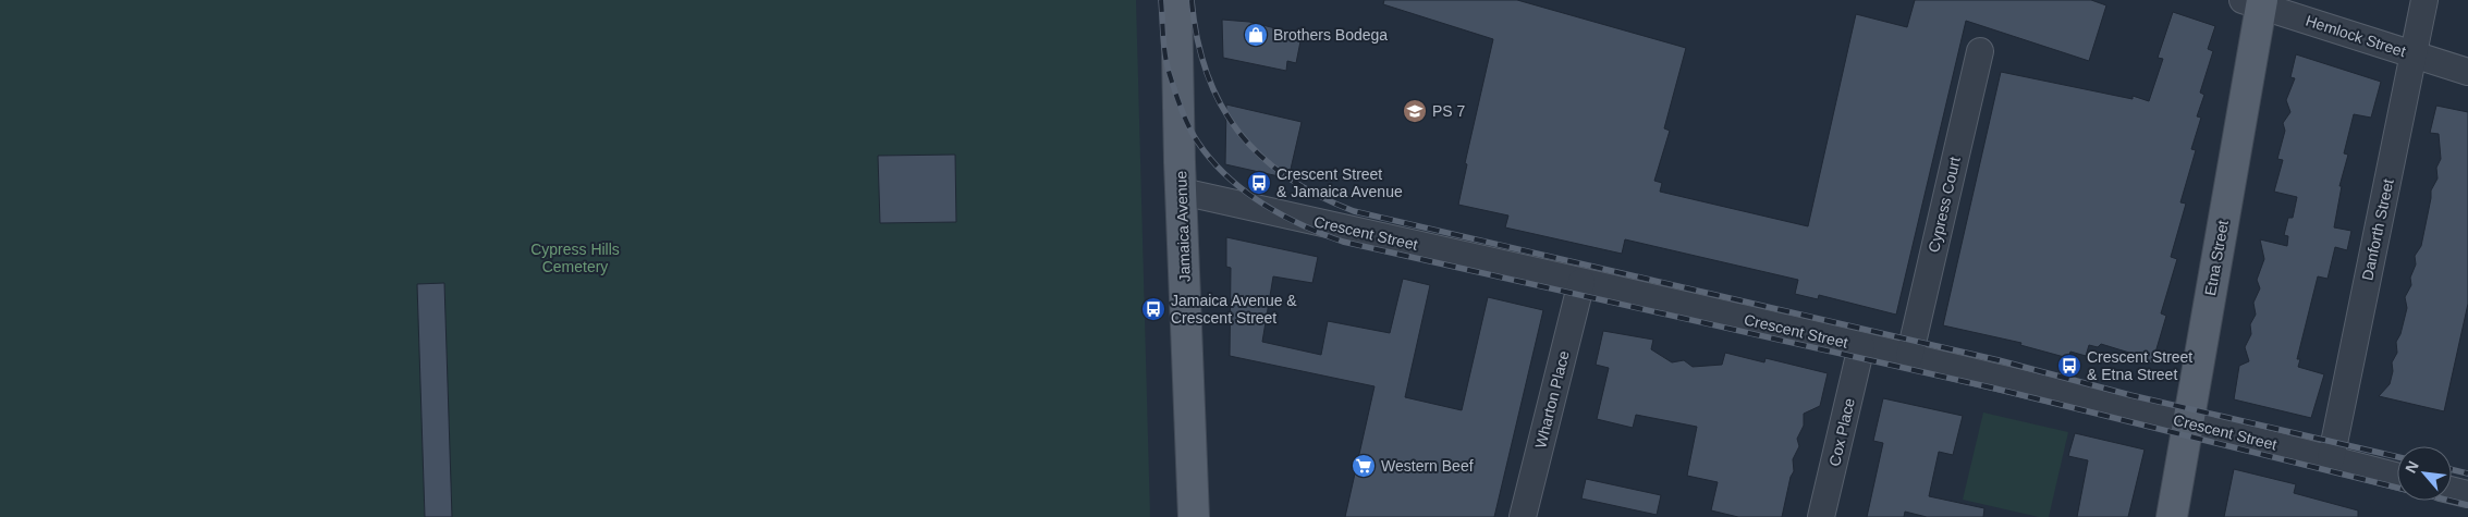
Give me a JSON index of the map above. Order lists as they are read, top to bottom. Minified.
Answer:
{"streets":{"main road":["Jamaica Avenue","Etna Street"],"street":["Hemlock Street","Cypress Court","Danforth Street","Crescent Street","Wharton Place","Cox Place"]},"crossings":[["Hemlock Street","Danforth Street"],["Hemlock Street","Etna Street"],["Cypress Court","Crescent Street"],["Jamaica Avenue","Crescent Street"],["Danforth Street","Crescent Street"],["Crescent Street","Etna Street"],["Crescent Street","Wharton Place"],["Crescent Street","Cox Place"]],"parks":["Cypress Hills Cemetery"],"places":{"shop":["Brothers Bodega"],"school or university":["PS 7"],"bus stop":["Crescent Street & Jamaica Avenue","Jamaica Avenue & Crescent Street","Crescent Street & Etna Street"],"supermarket":["Western Beef"]},"north":"top left"}
